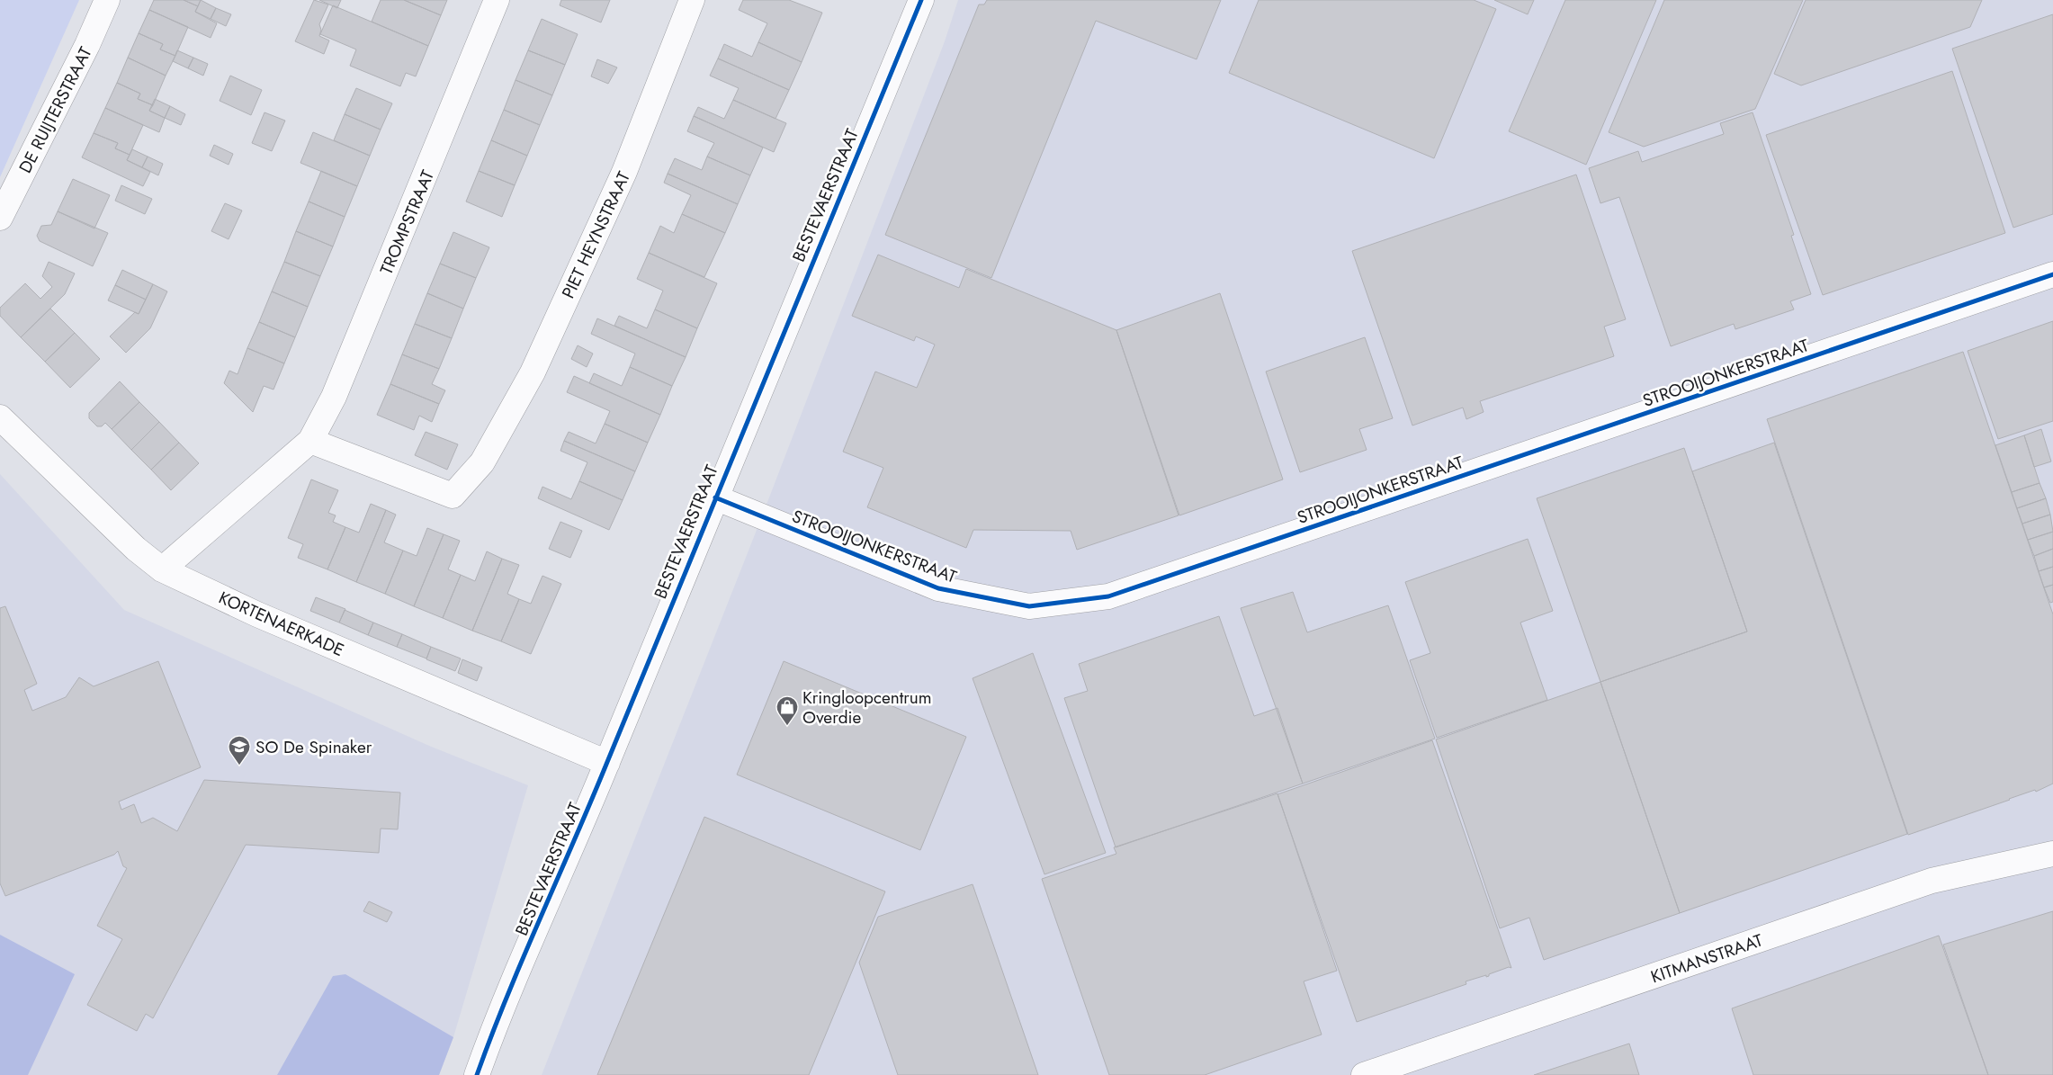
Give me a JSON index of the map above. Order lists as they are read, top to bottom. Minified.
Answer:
{"streets":{"street":["DE RUIJTERSTRAAT","BESTEVAERSTRAAT","TROMPSTRAAT","PIET HEYNSTRAAT","STROOIJONKERSTRAAT","KORTENAERKADE","KITMANSTRAAT"]},"crossings":[["BESTEVAERSTRAAT","STROOIJONKERSTRAAT"],["BESTEVAERSTRAAT","KORTENAERKADE"],["TROMPSTRAAT","PIET HEYNSTRAAT"],["TROMPSTRAAT","KORTENAERKADE"]],"places":{"shop":["Kringloopcentrum Overdie"],"school or university":["SO De Spinaker"]}}
